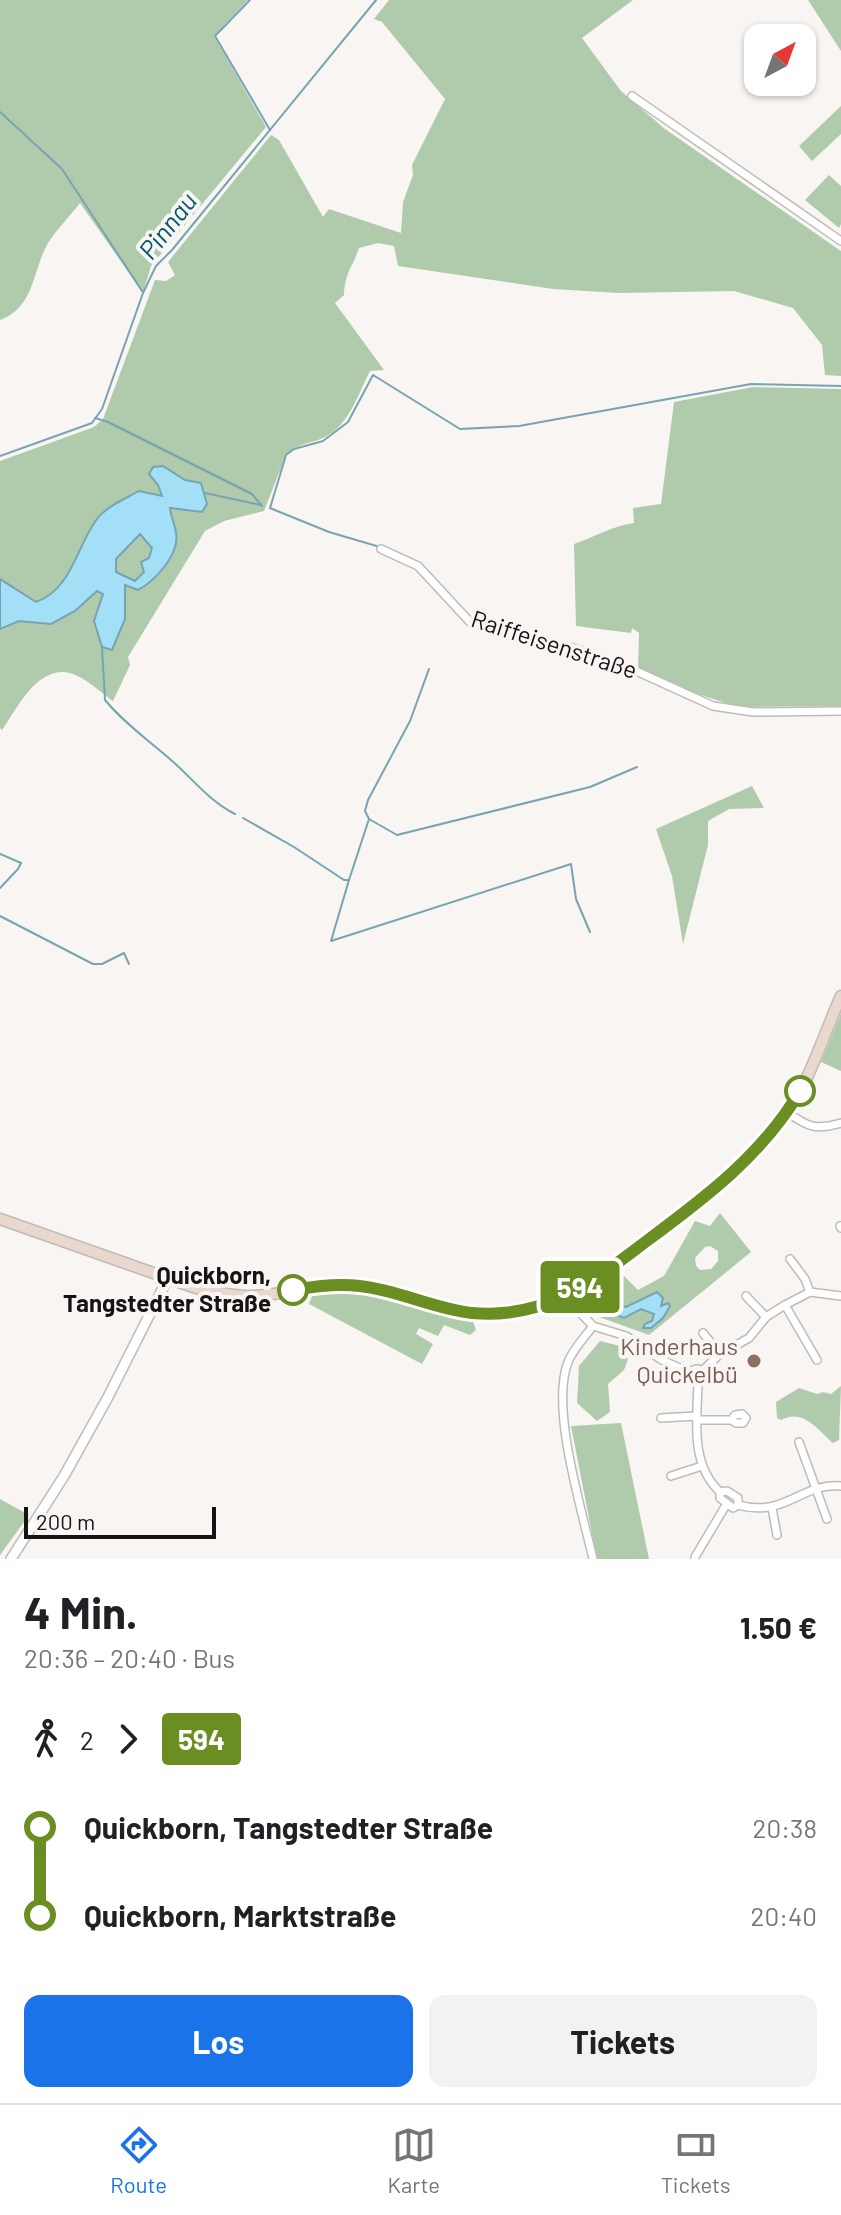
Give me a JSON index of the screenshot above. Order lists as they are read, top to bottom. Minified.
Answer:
{"streets":{"street":["Raiffeisenstraße"]},"water":["Pinnau"],"places":["Quickborn, Tangstedter Straße","Kinderhaus Quickelbü"],"lines":["bus line 594"],"scale_bar":"200 m","north":"top right","page":{"on_map":"594","scale":"200 m","heading":["4 Min.","20:36 – 20:40 · Bus","1.50 €"],"legs":["2","594"],"list":[{"name":"Quickborn, Tangstedter Straße","value":"20:38"},{"name":"Quickborn, Marktstraße","value":"20:40"}],"buttons":["Los","Tickets"],"tabs":["Route","Karte","Tickets"]}}
